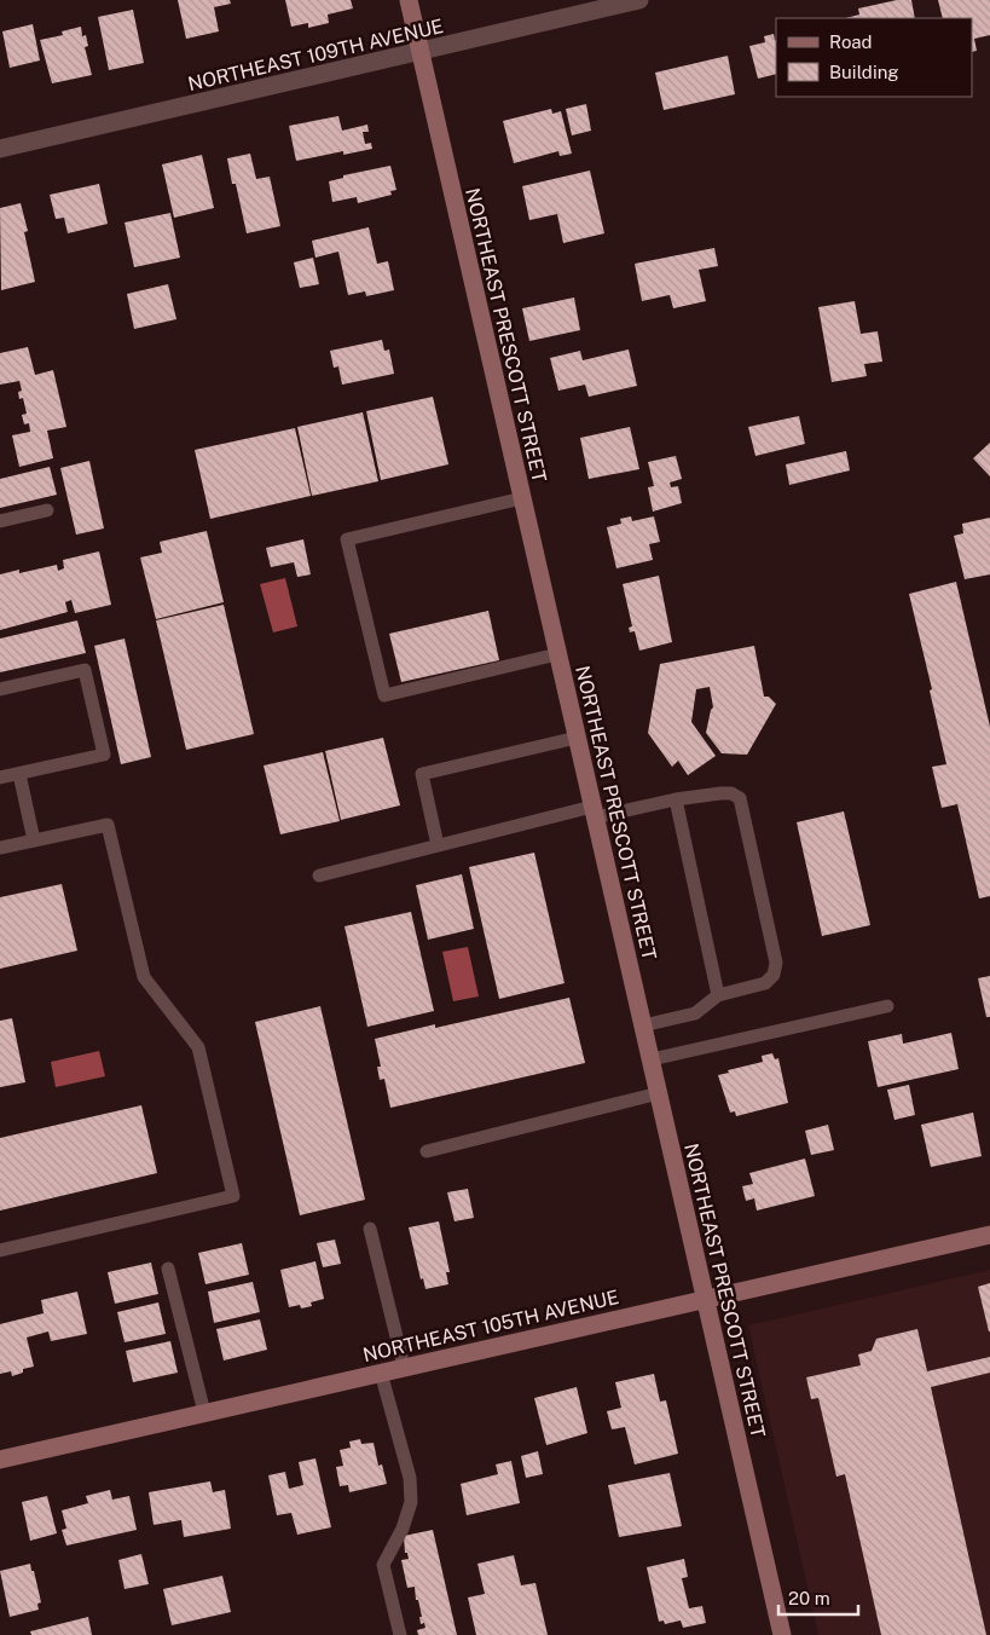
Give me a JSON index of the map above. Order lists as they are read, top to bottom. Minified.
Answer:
{"streets":{"street":["NORTHEAST 109TH AVENUE","NORTHEAST PRESCOTT STREET","NORTHEAST 105TH AVENUE"]},"crossings":[["NORTHEAST 109TH AVENUE","NORTHEAST PRESCOTT STREET"],["NORTHEAST PRESCOTT STREET","NORTHEAST 105TH AVENUE"]],"legend":["Road","Building"],"scale_bar":"20 m"}
